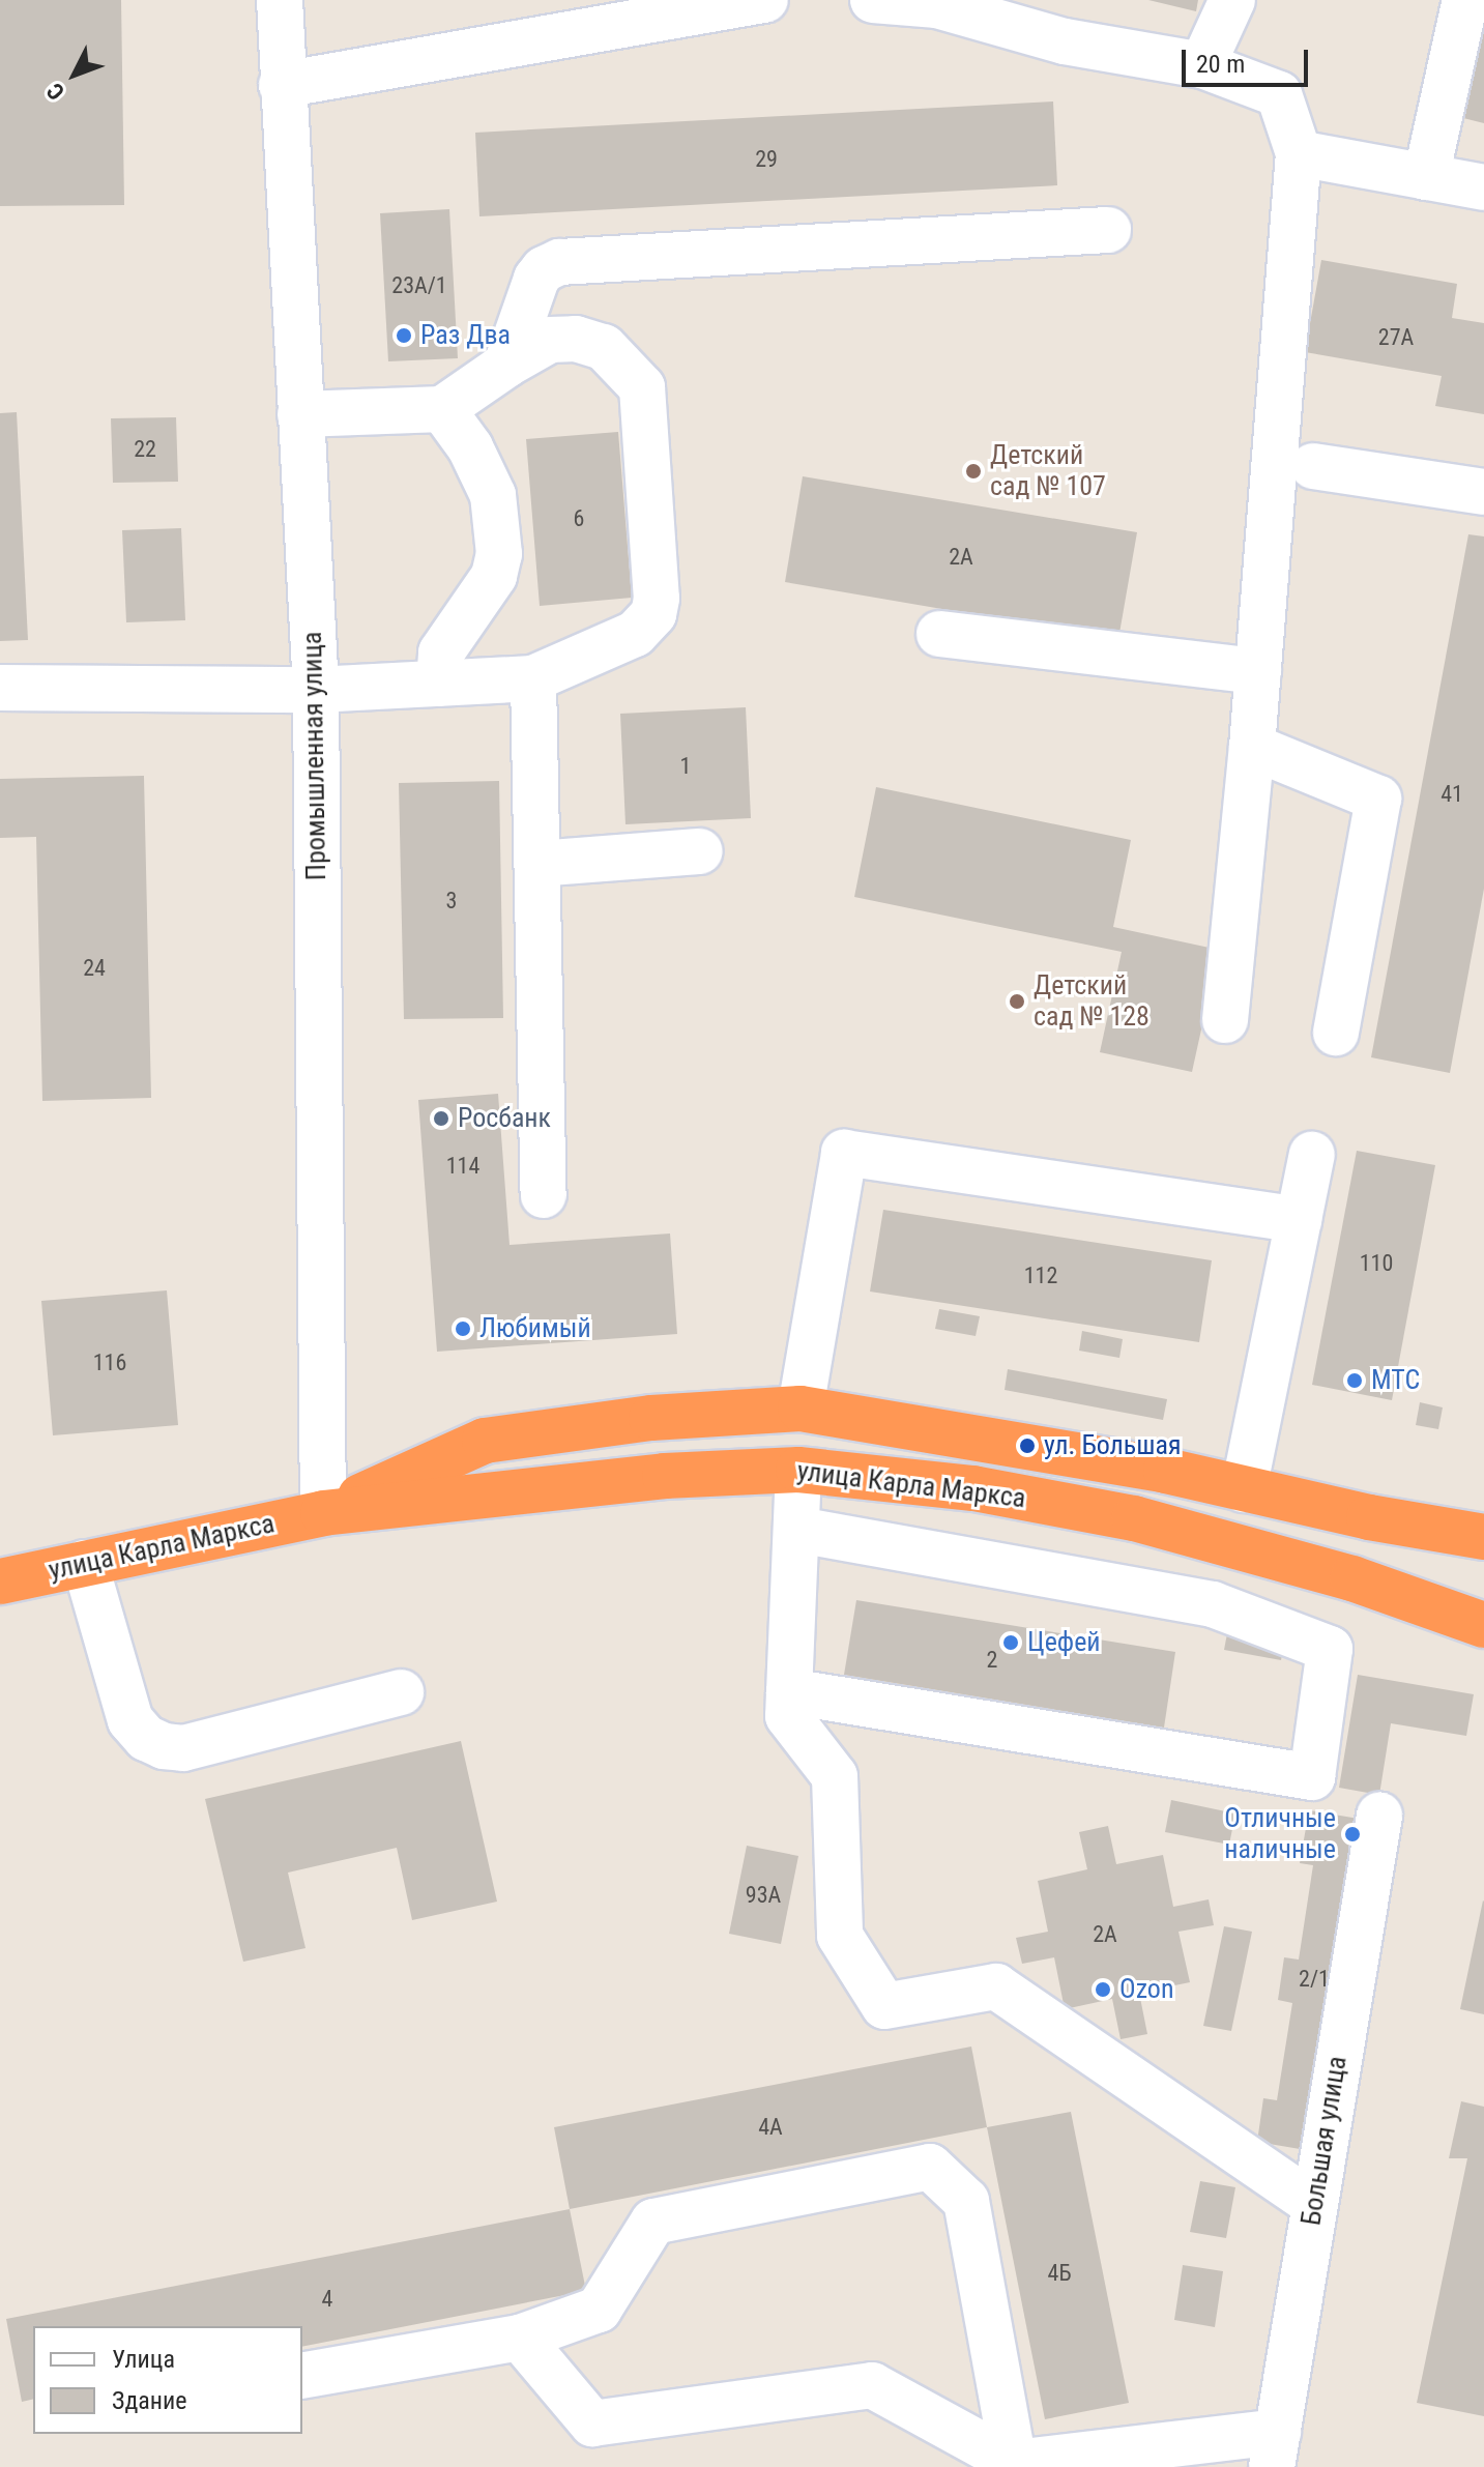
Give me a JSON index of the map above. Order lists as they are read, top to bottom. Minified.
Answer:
{"streets":{"highway":["улица Карла Маркса"],"street":["Промышленная улица","Большая улица"]},"crossings":[["Промышленная улица","улица Карла Маркса"]],"places":["Раз Два","Детский сад № 107","Детский сад № 128","Росбанк","Любимый","МТС","ул. Большая","Цефей","Отличные наличные","Ozon"],"house_numbers":["29","23А/1","27А","22","6","2А","1","41","3","24","114","110","112","116","2","93А","2А","2/1","4А","4Б","4"],"legend":["Улица","Здание"],"scale_bar":"20 m","north":"bottom left"}
